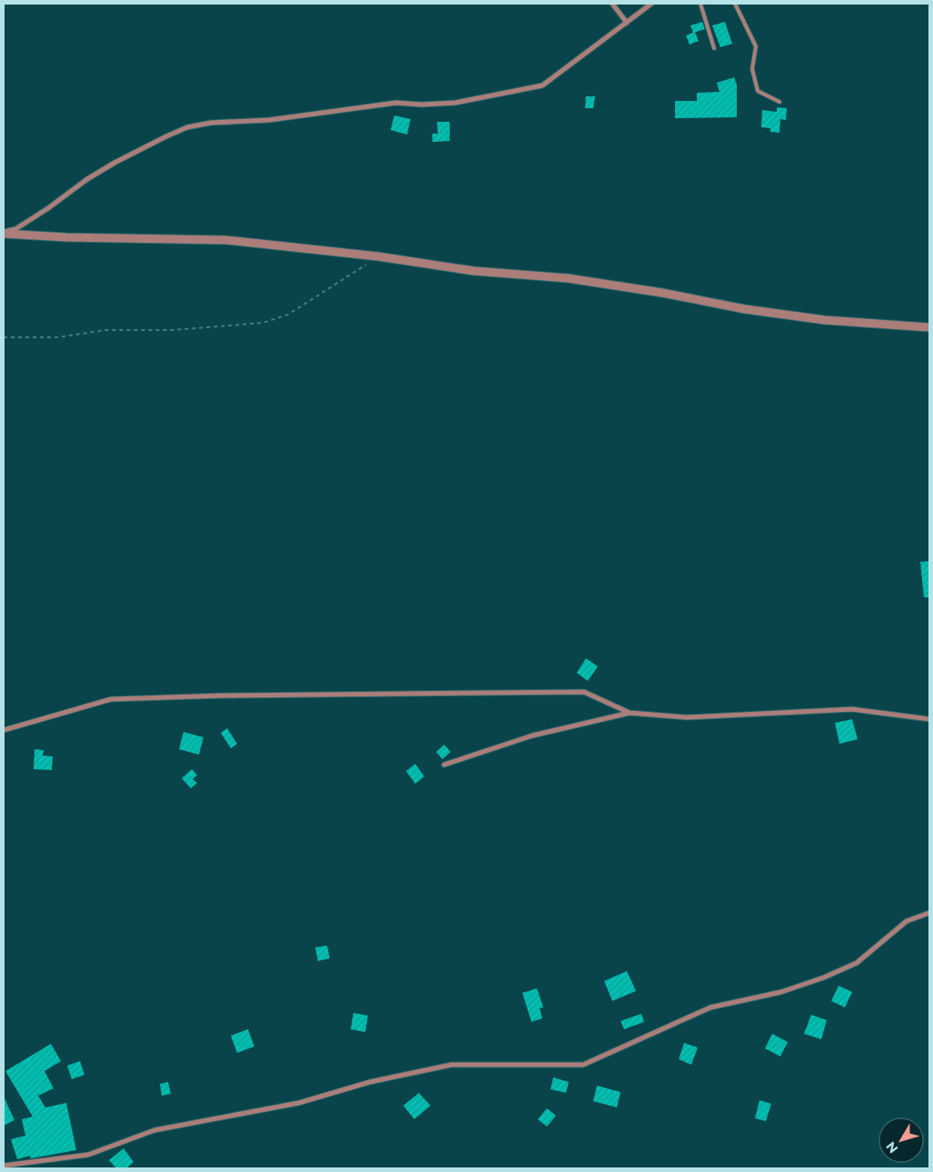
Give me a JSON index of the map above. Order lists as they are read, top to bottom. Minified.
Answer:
{"north":"bottom left"}
